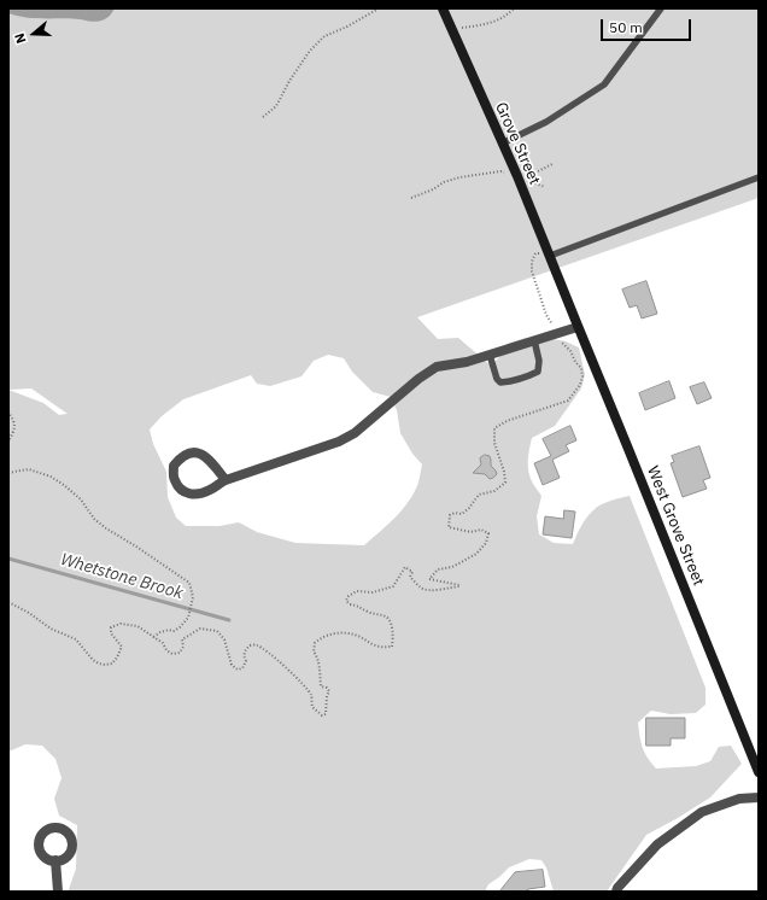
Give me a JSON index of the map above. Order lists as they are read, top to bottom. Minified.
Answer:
{"streets":{"main road":["Grove Street","West Grove Street"]},"crossings":[["Grove Street","West Grove Street"]],"water":["Whetstone Brook"],"scale_bar":"50 m","north":"left"}
